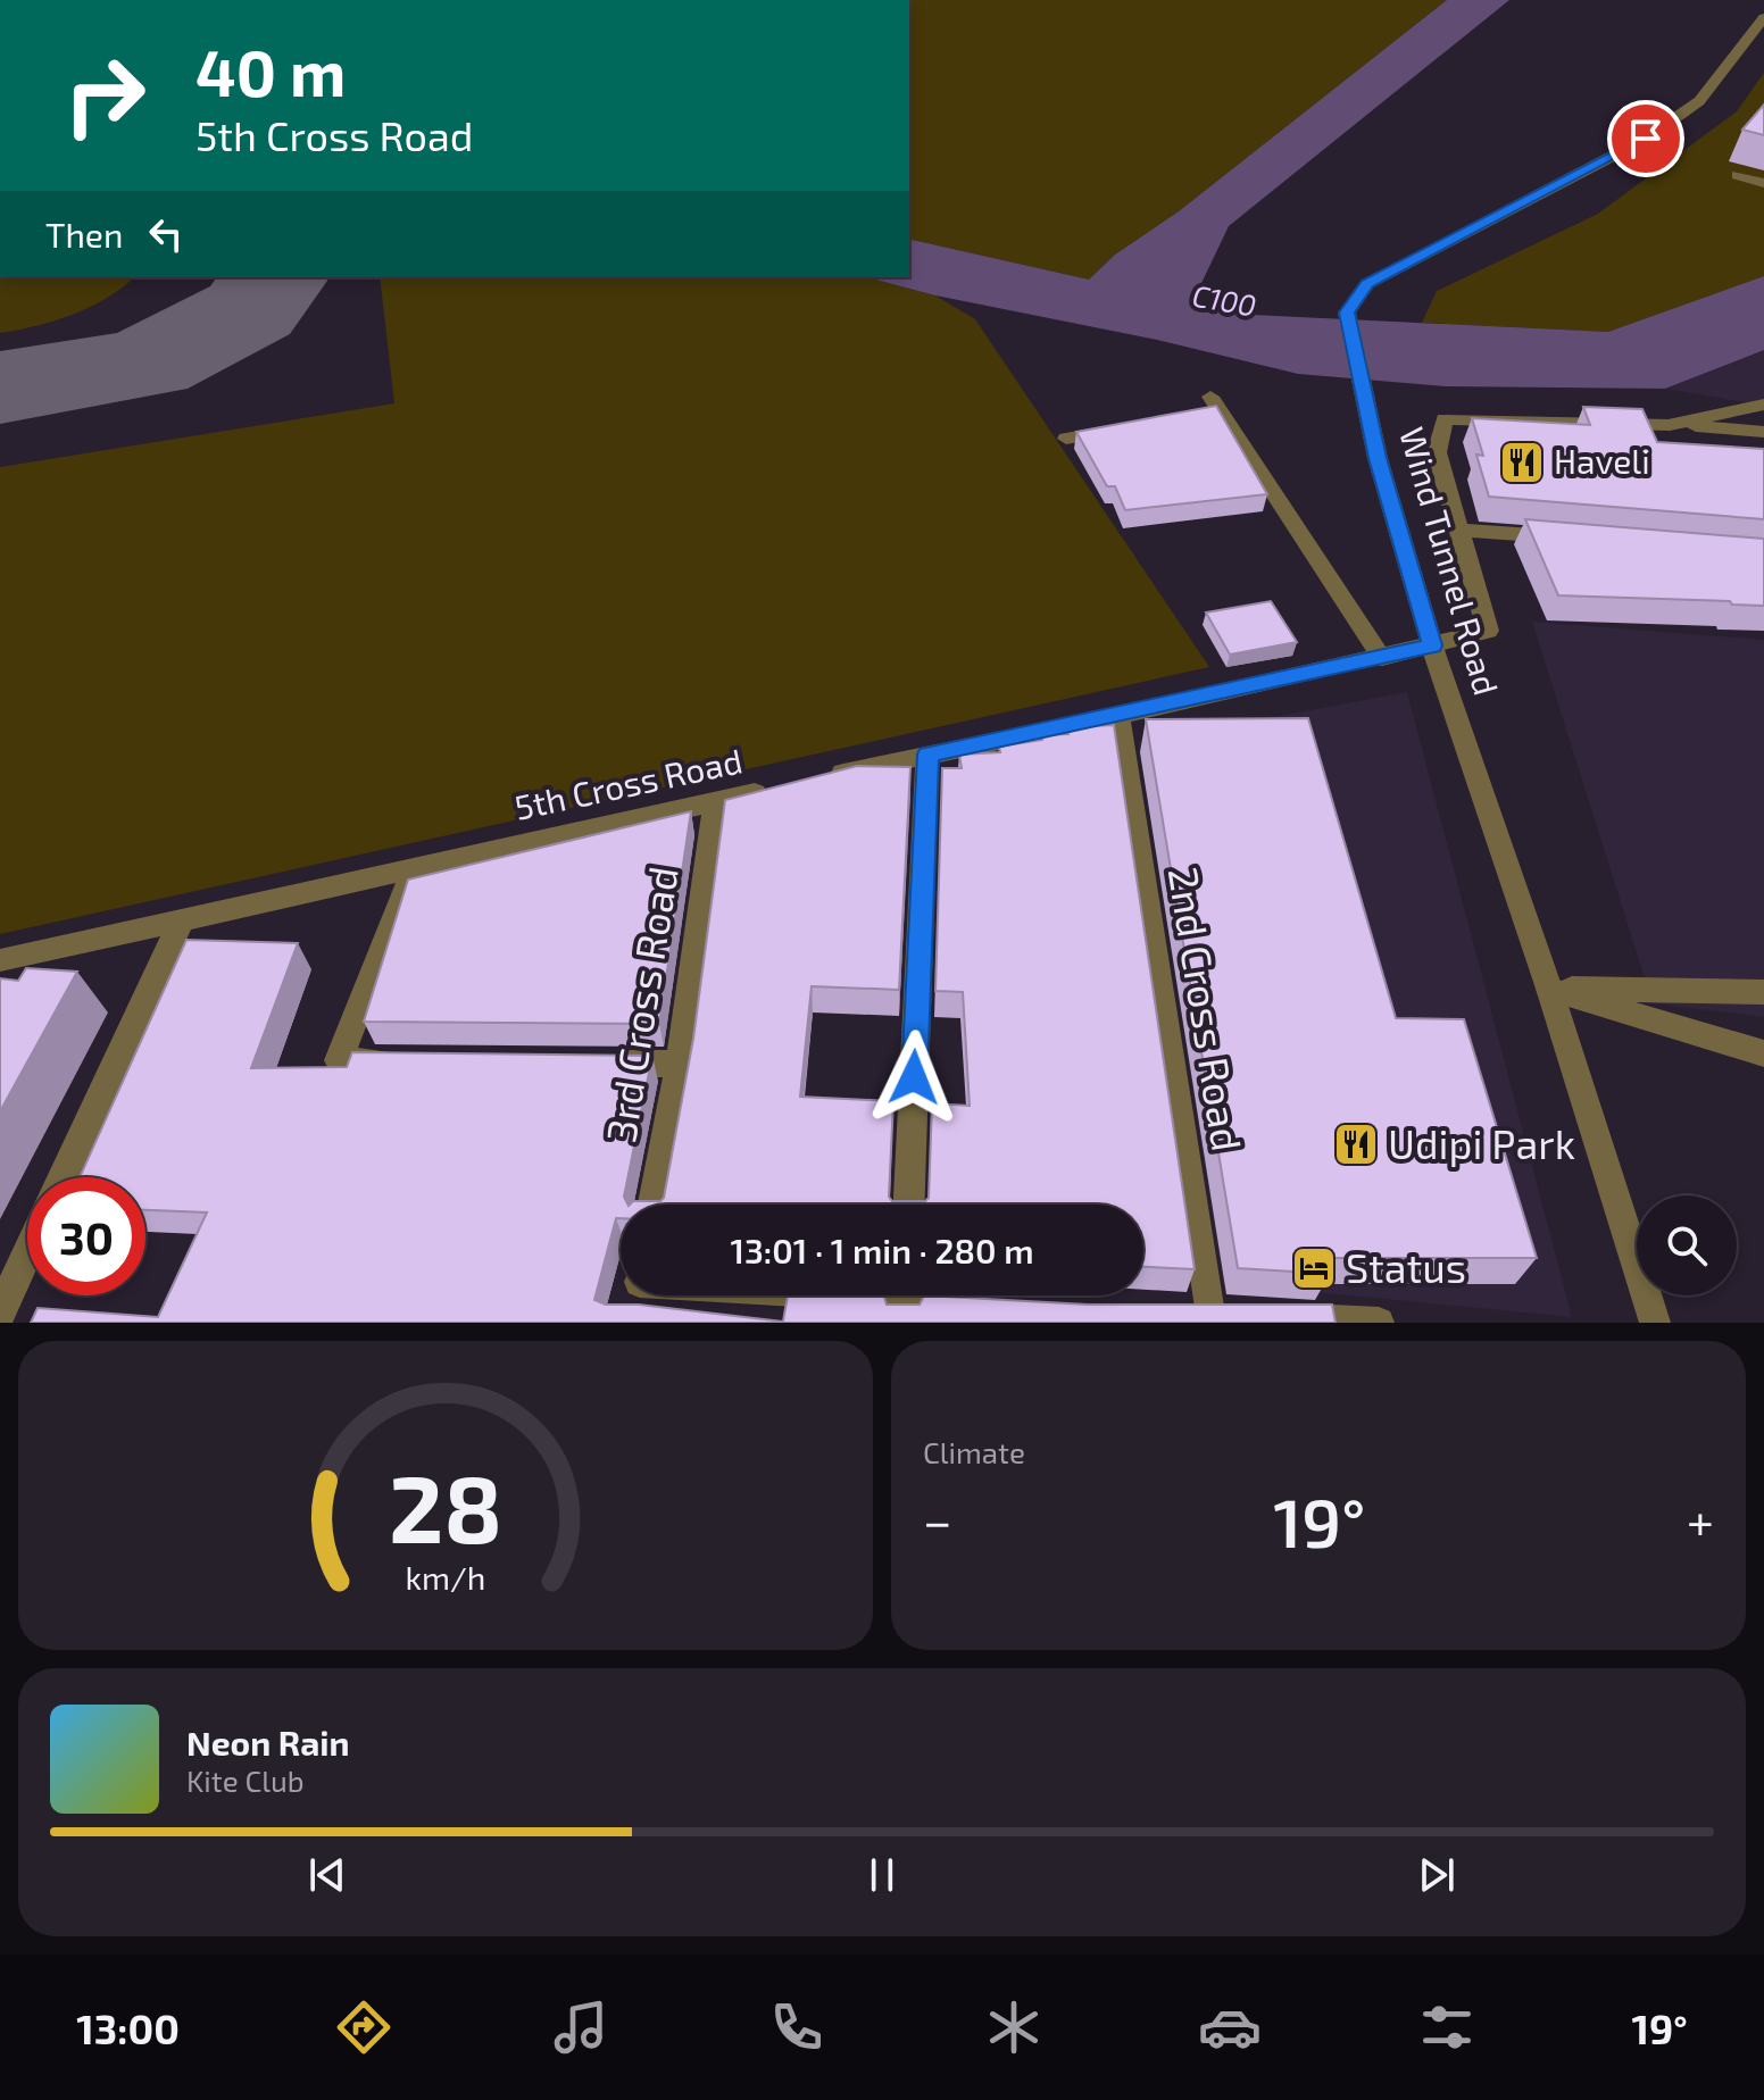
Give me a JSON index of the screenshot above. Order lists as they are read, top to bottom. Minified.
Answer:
{"streets":{"street":["Wind Tunnel Road","5th Cross Road","3rd Cross Road","2nd Cross Road"]},"crossings":[["5th Cross Road","3rd Cross Road"]],"water":["C100"],"places":{"restaurant":["Haveli","Udipi Park"],"hotel":["Status"]},"page":{"turn":["40 m","5th Cross Road"],"then":"Then","limit":"30","trip":"13:01 · 1 min · 280 m","tile":"Climate","heat":["−","19°","+"],"song":["Neon Rain","Kite Club"],"tabs":["13:00","19°"],"gauge":["28","km/h"]}}
